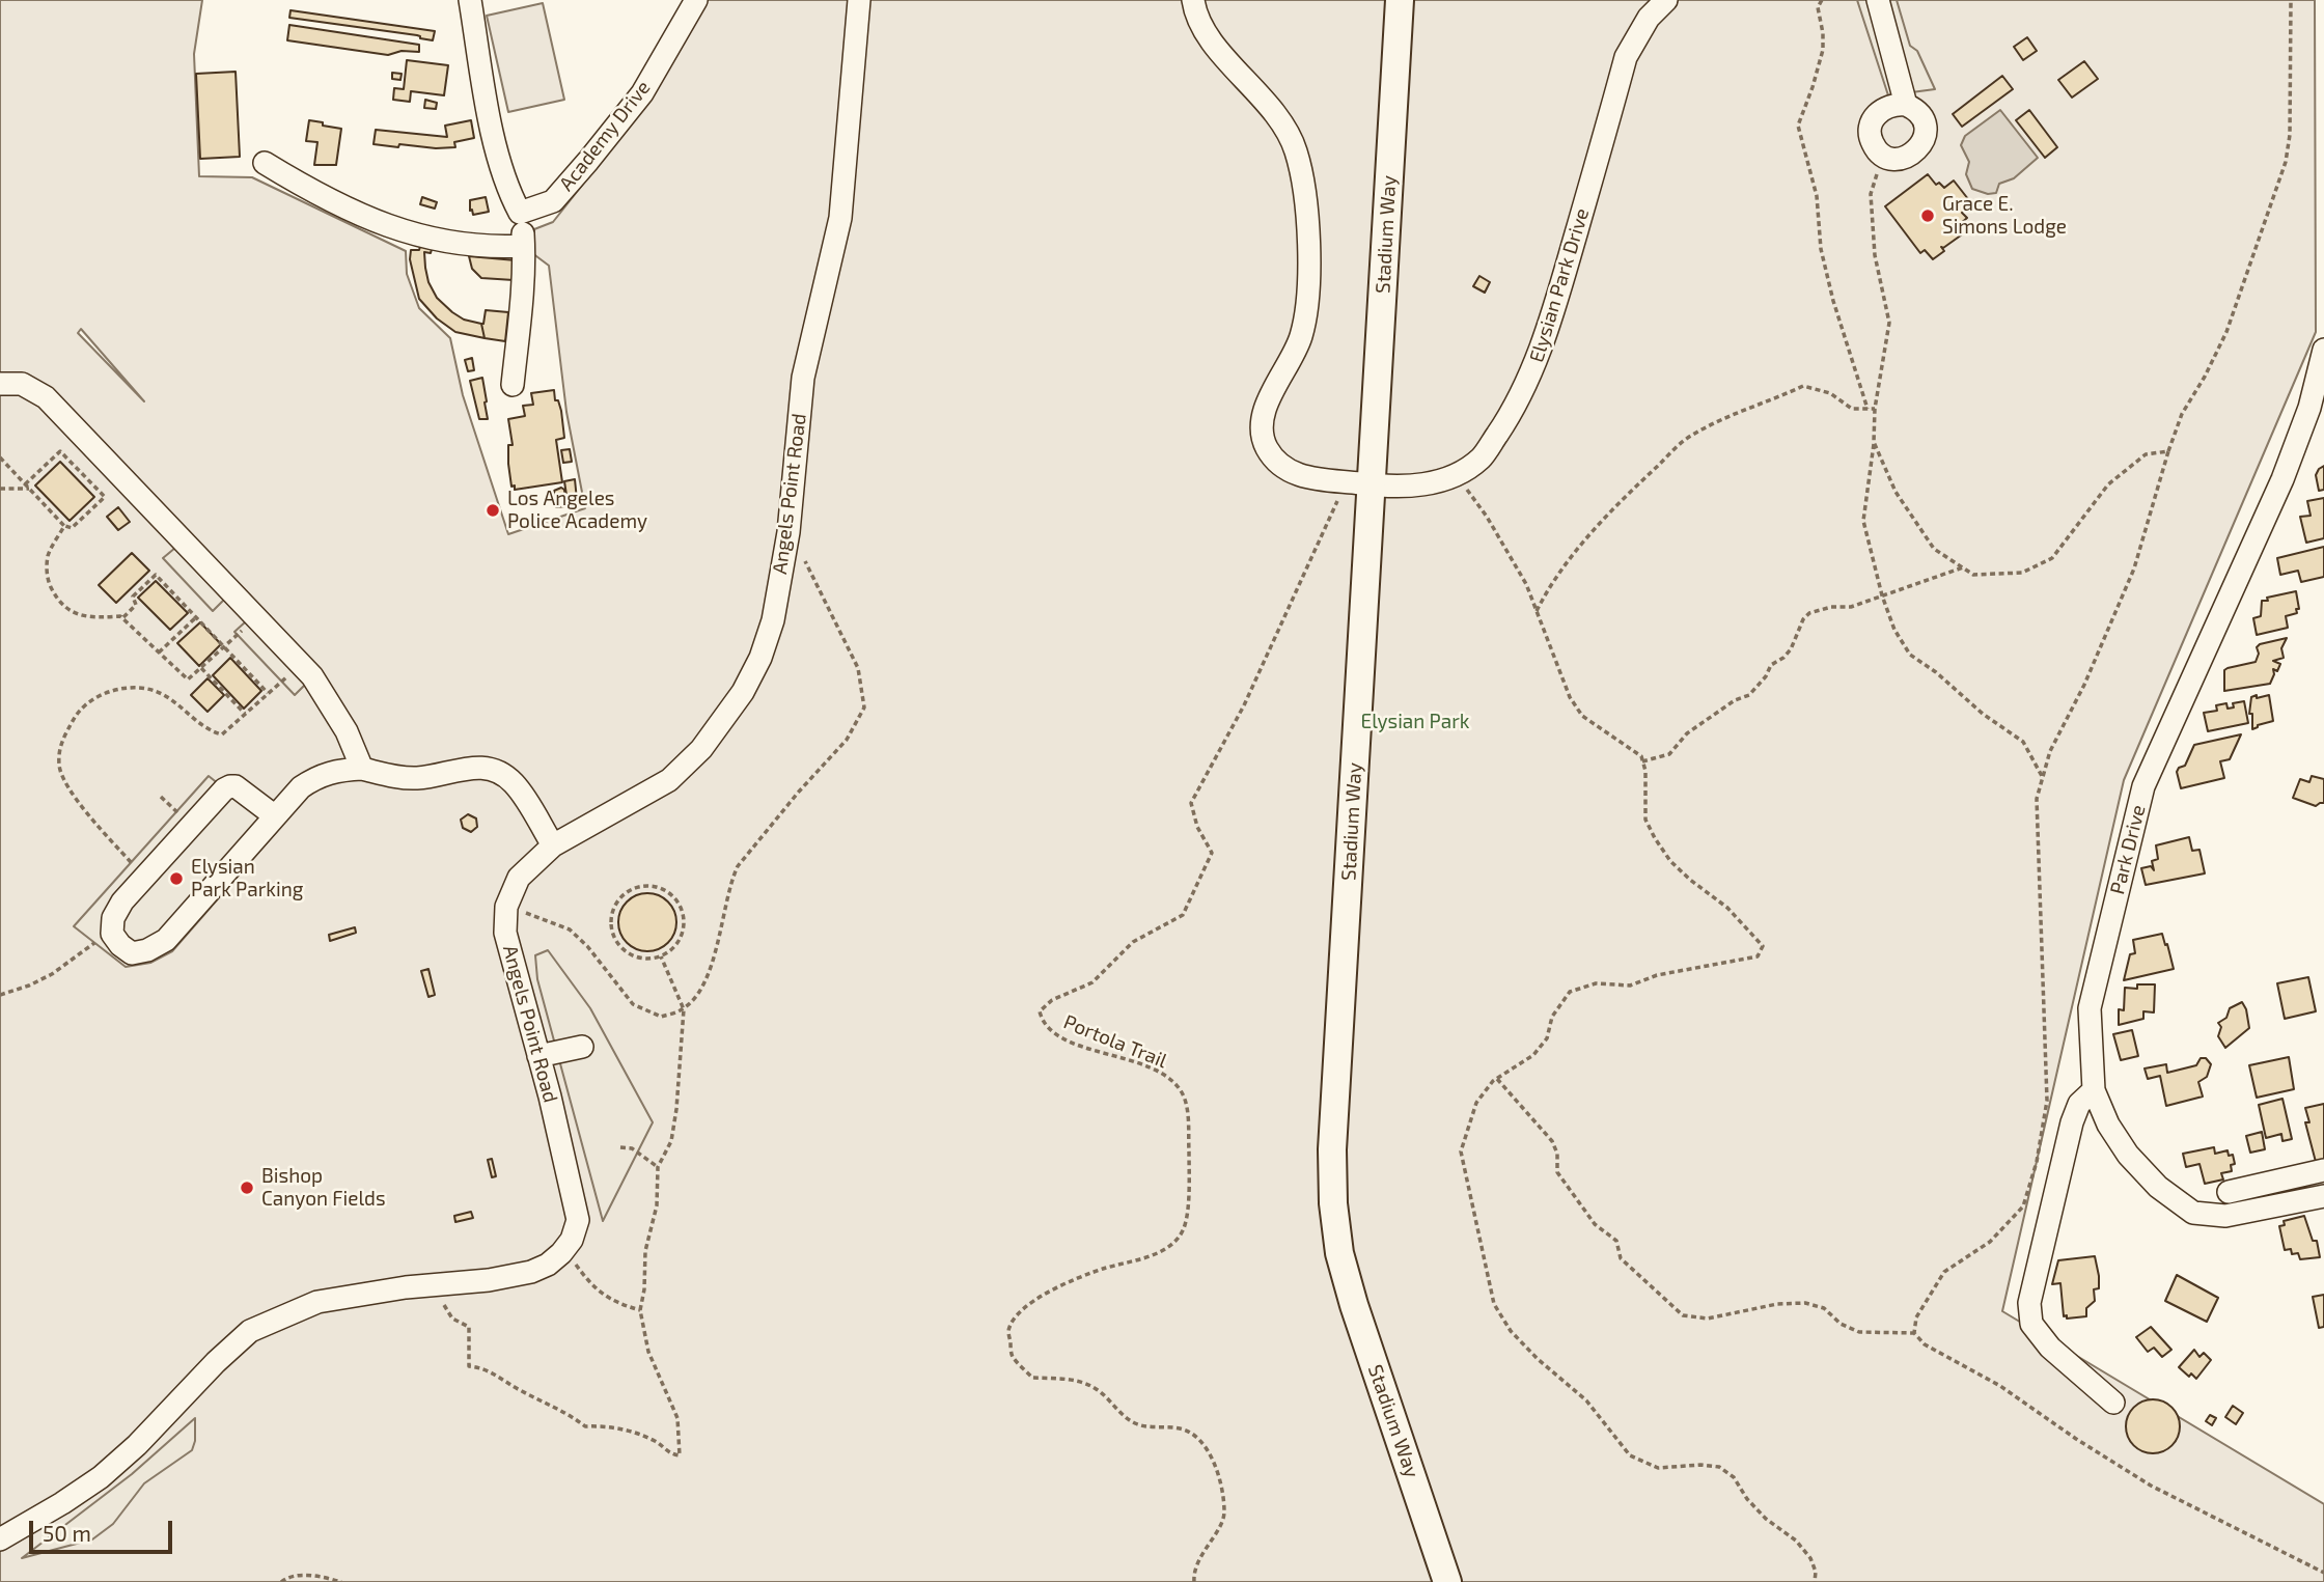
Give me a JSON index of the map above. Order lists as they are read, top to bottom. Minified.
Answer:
{"streets":{"main road":["Stadium Way"],"street":["Academy Drive","Elysian Park Drive","Angels Point Road","Park Drive"],"path":["Portola Trail"]},"crossings":[["Stadium Way","Elysian Park Drive"],["Stadium Way","Portola Trail"],["Elysian Park Drive","Portola Trail"]],"parks":["Elysian Park"],"places":["Grace E. Simons Lodge","Los Angeles Police Academy","Elysian Park Parking","Bishop Canyon Fields"],"scale_bar":"50 m"}
